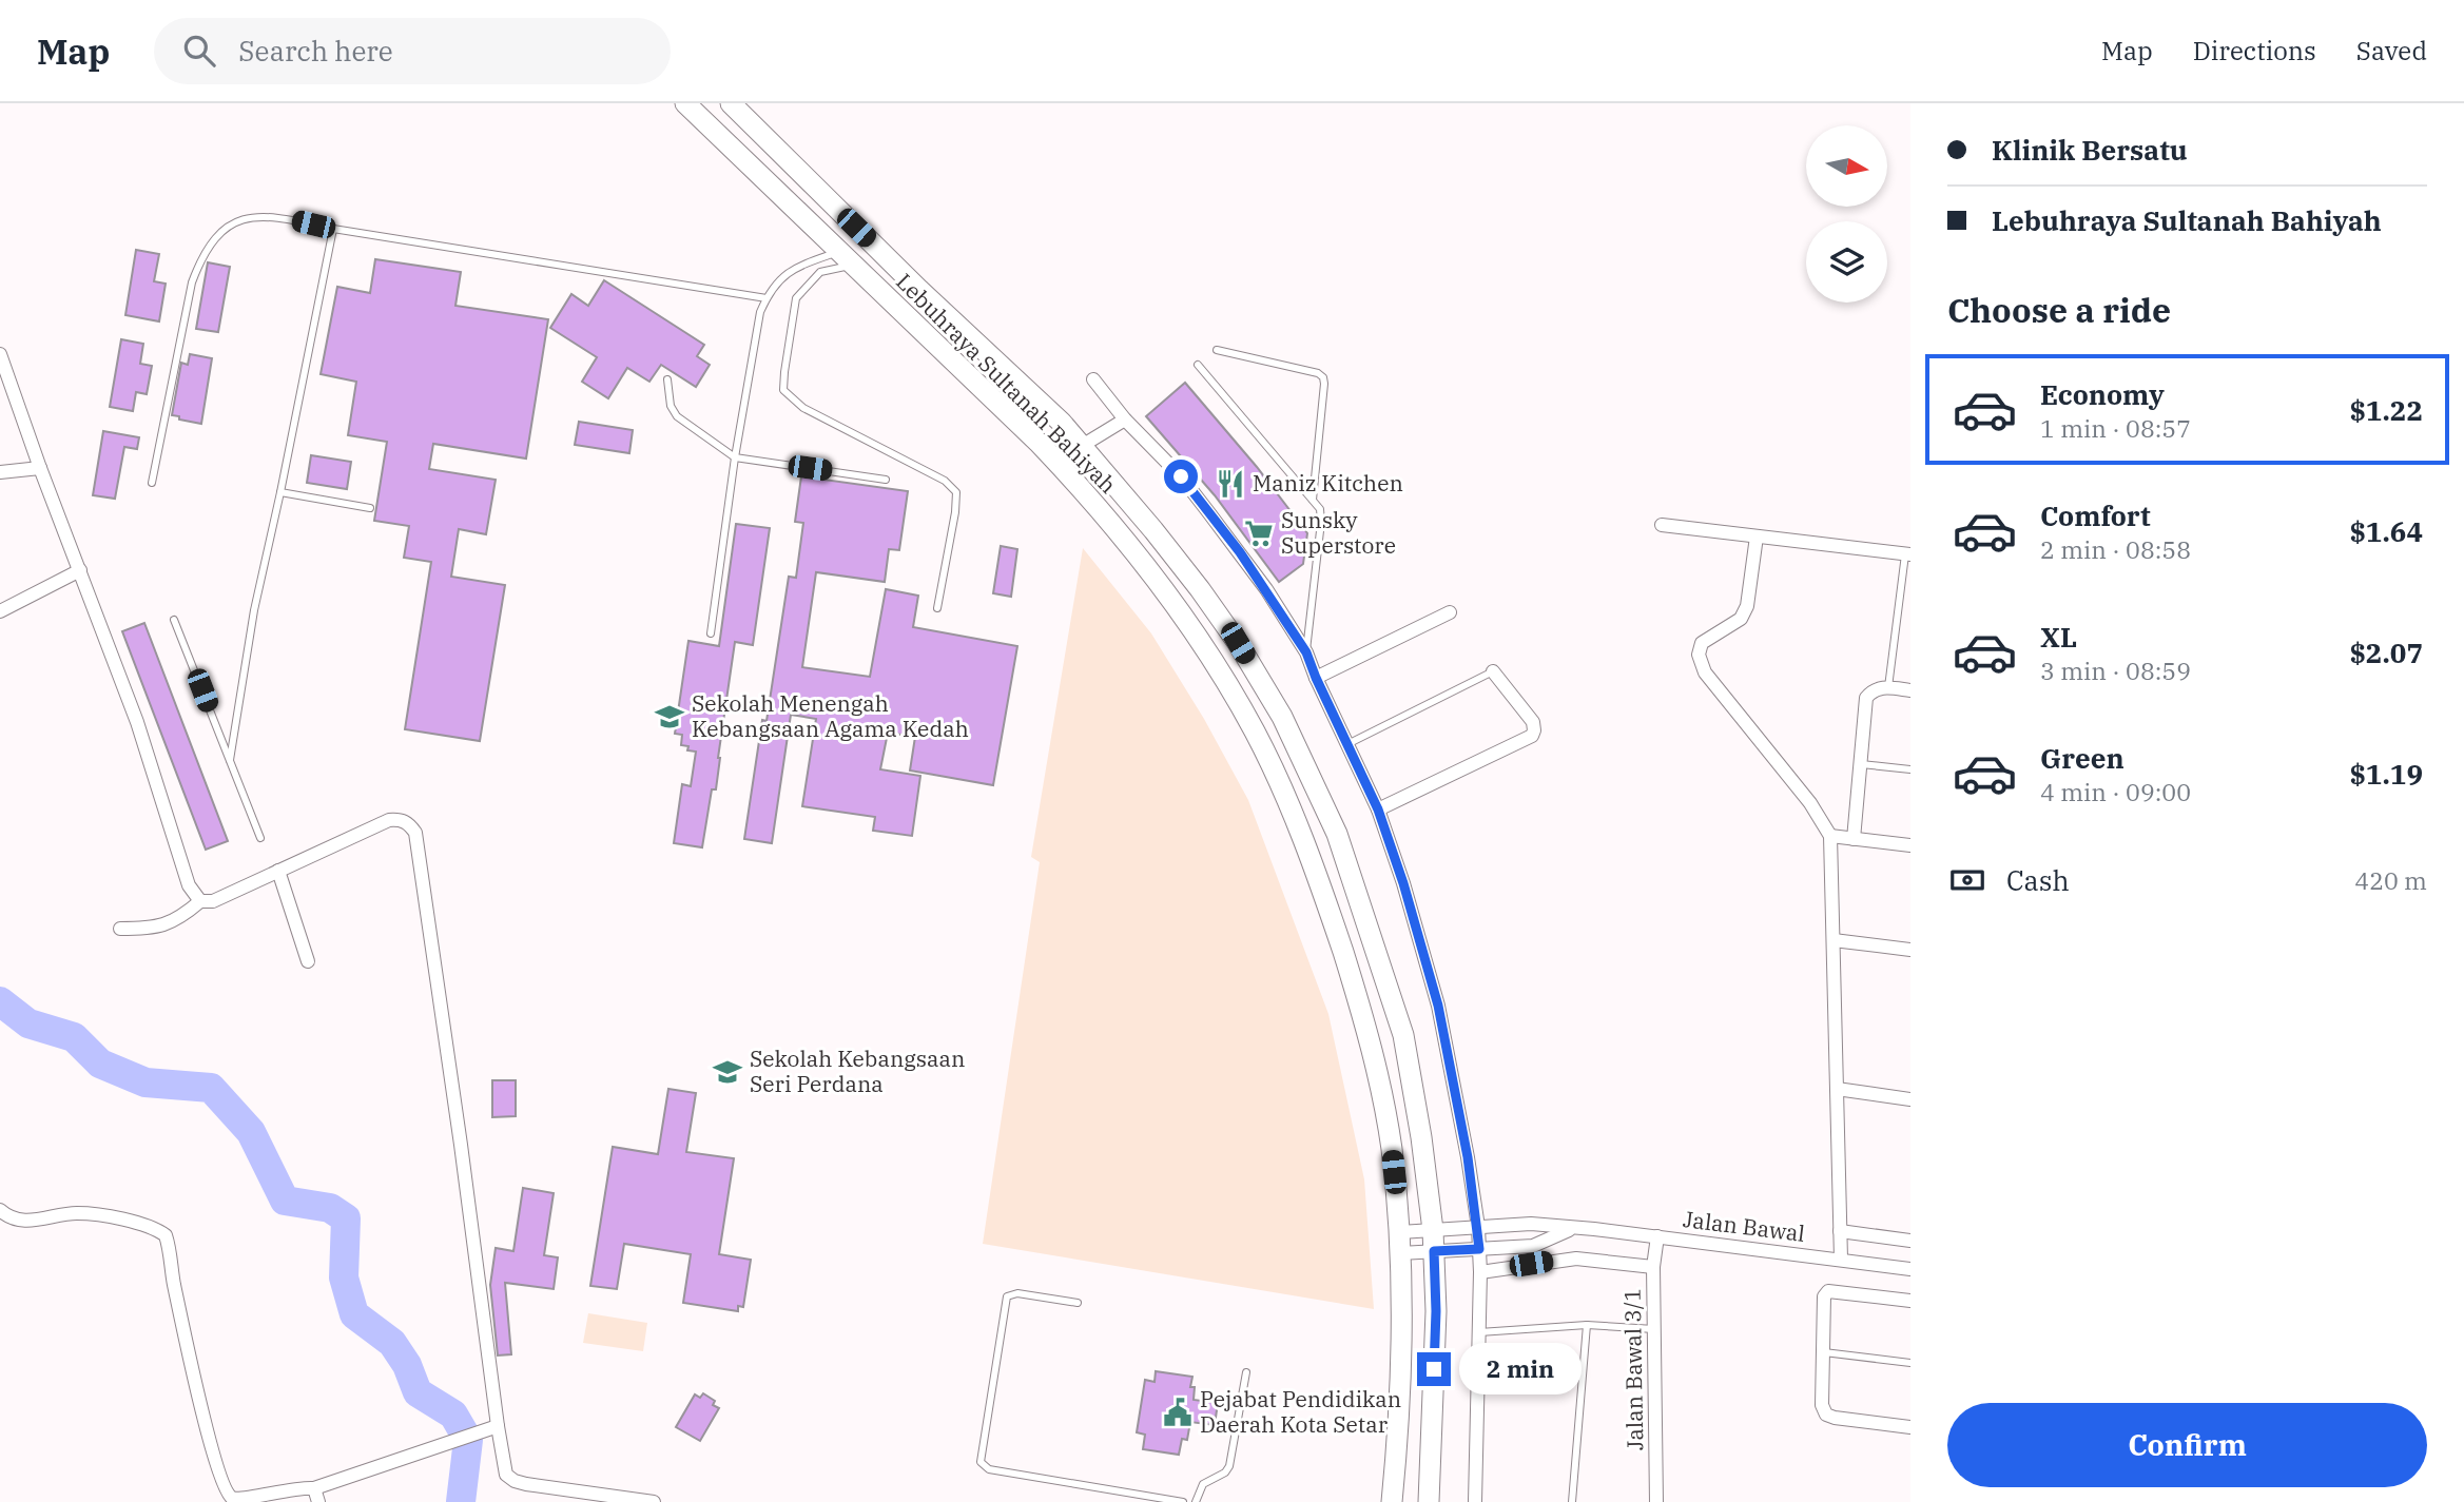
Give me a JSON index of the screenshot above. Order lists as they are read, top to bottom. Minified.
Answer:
{"streets":{"main road":["Lebuhraya Sultanah Bahiyah"],"street":["Jalan Bawal","Jalan Bawal 3/1"]},"crossings":[["Lebuhraya Sultanah Bahiyah","Jalan Bawal"],["Jalan Bawal","Jalan Bawal 3/1"]],"places":{"restaurant":["Maniz Kitchen"],"supermarket":["Sunsky Superstore"],"school or university":["Sekolah Menengah Kebangsaan Agama Kedah","Sekolah Kebangsaan Seri Perdana"],"public building":["Pejabat Pendidikan Daerah Kota Setar"]},"north":"right","page":{"header":"Map","search":"Search here","nav":["Map","Directions","Saved"],"banner":["Klinik Bersatu","Lebuhraya Sultanah Bahiyah"],"heading":"Choose a ride","list":[{"name":"Economy","note":"1 min · 08:57","value":"$1.22"},{"name":"Comfort","note":"2 min · 08:58","value":"$1.64"},{"name":"XL","note":"3 min · 08:59","value":"$2.07"},{"name":"Green","note":"4 min · 09:00","value":"$1.19"}],"pay":["Cash","420 m"],"bubble":"2 min","buttons":"Confirm"}}
